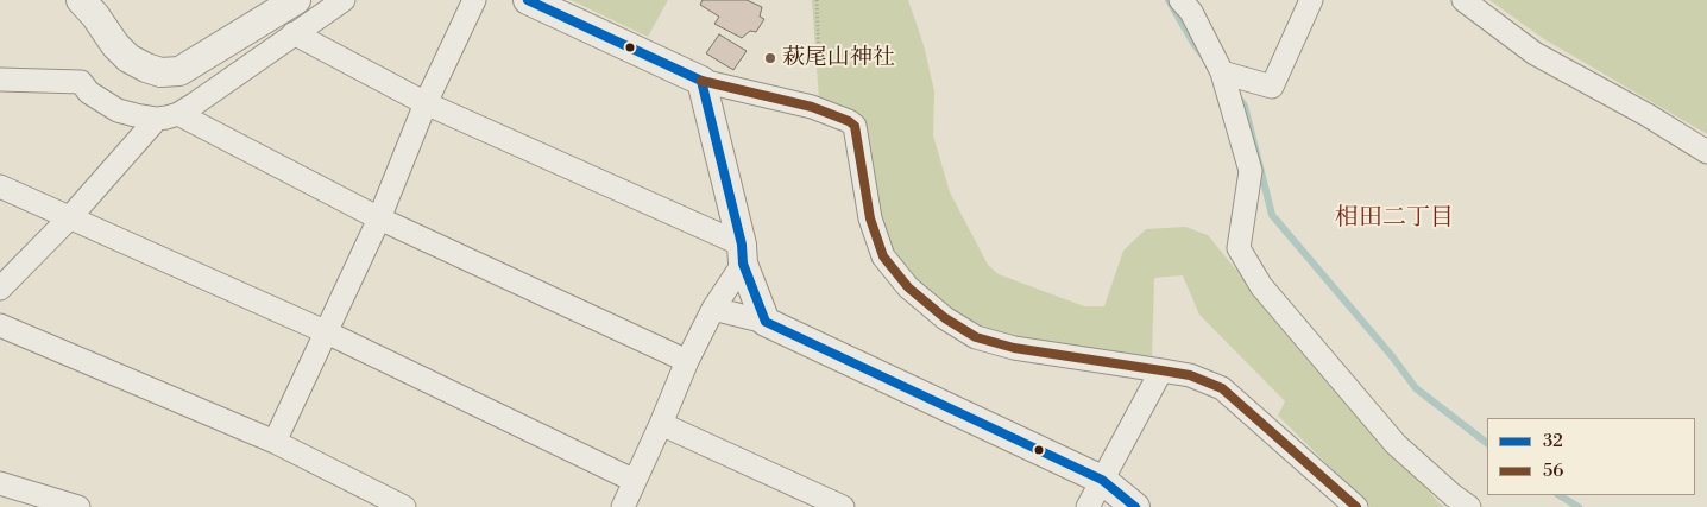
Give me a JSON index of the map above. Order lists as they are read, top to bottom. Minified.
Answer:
{"districts":["相田二丁目"],"places":["萩尾山神社"],"lines":["transit line 32","transit line 56"],"legend":["32","56"]}
